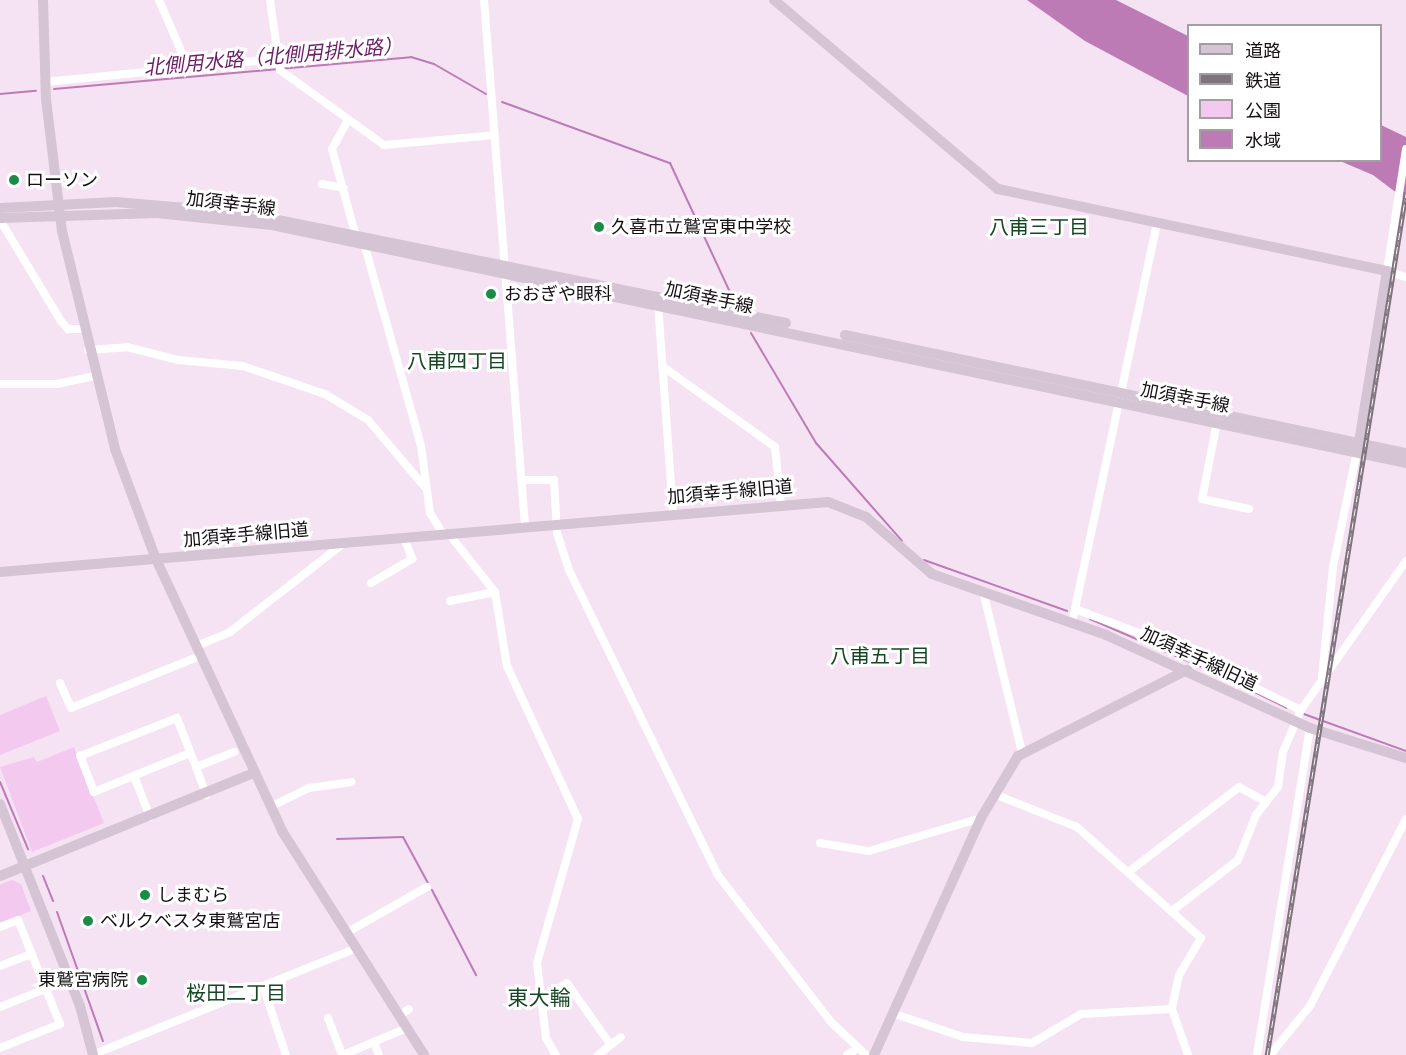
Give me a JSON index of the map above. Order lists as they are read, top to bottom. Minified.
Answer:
{"streets":{"street":["加須幸手線","加須幸手線旧道"]},"districts":["八甫三丁目","八甫四丁目","八甫五丁目","桜田二丁目","東大輪"],"water":["北側用水路（北側用排水路）"],"places":["ローソン","久喜市立鷲宮東中学校","おおぎや眼科","しまむら","ベルクベスタ東鷲宮店","東鷲宮病院"],"legend":["道路","鉄道","公園","水域"]}
